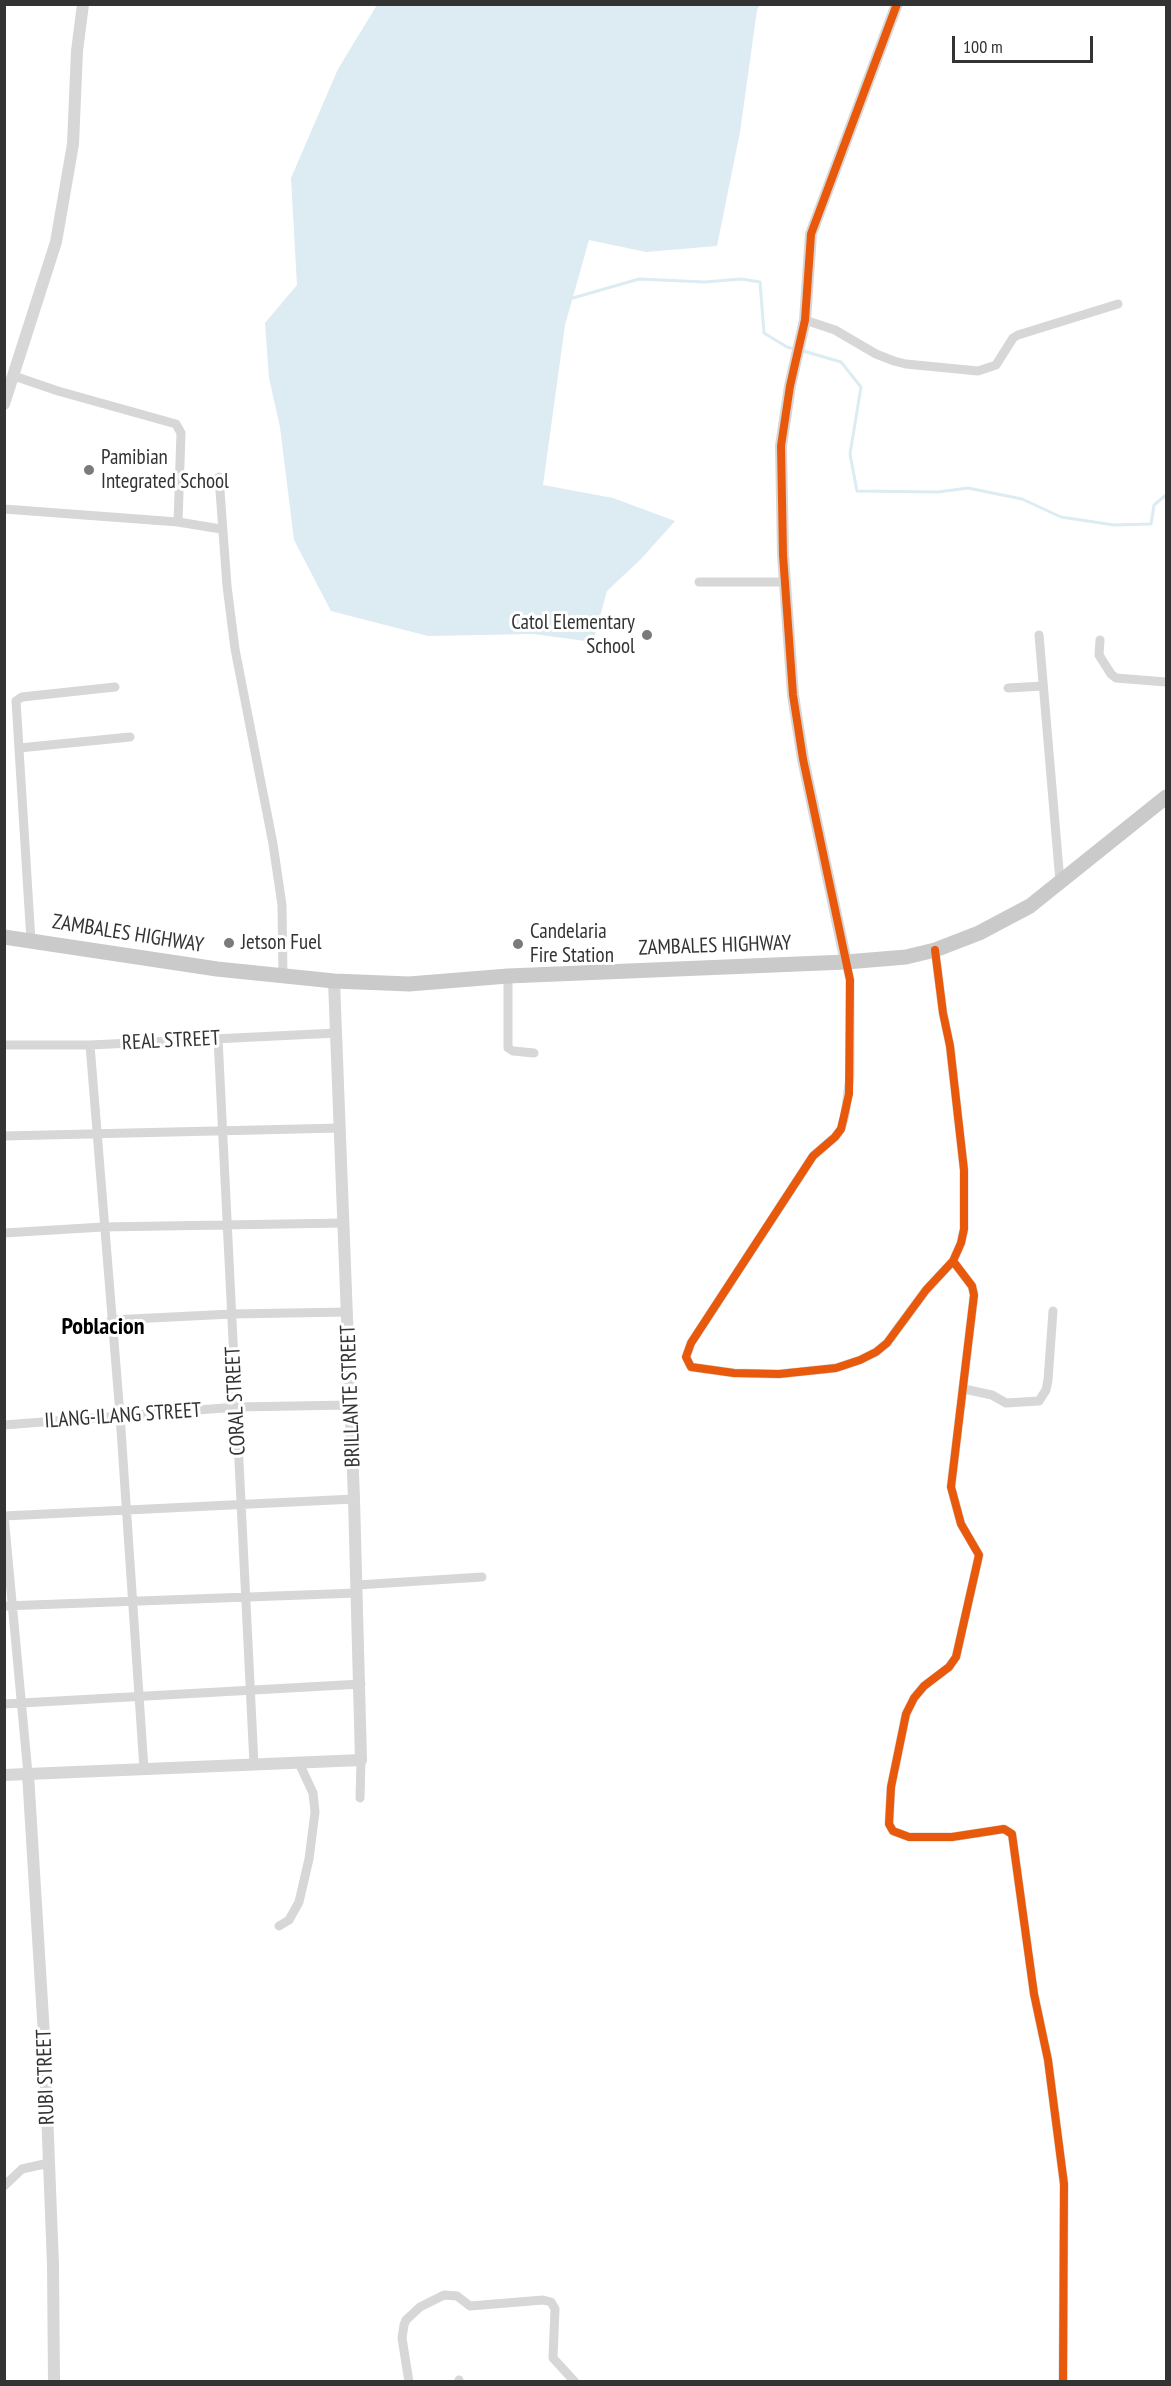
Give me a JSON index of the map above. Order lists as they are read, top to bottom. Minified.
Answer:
{"streets":{"main road":["ZAMBALES HIGHWAY"],"street":["REAL STREET","BRILLANTE STREET","CORAL STREET","ILANG-ILANG STREET","RUBI STREET"]},"crossings":[["ZAMBALES HIGHWAY","BRILLANTE STREET"],["REAL STREET","BRILLANTE STREET"],["REAL STREET","CORAL STREET"],["BRILLANTE STREET","ILANG-ILANG STREET"],["CORAL STREET","ILANG-ILANG STREET"]],"districts":["Poblacion"],"places":["Pamibian Integrated School","Catol Elementary School","Jetson Fuel","Candelaria Fire Station"],"scale_bar":"100 m"}
